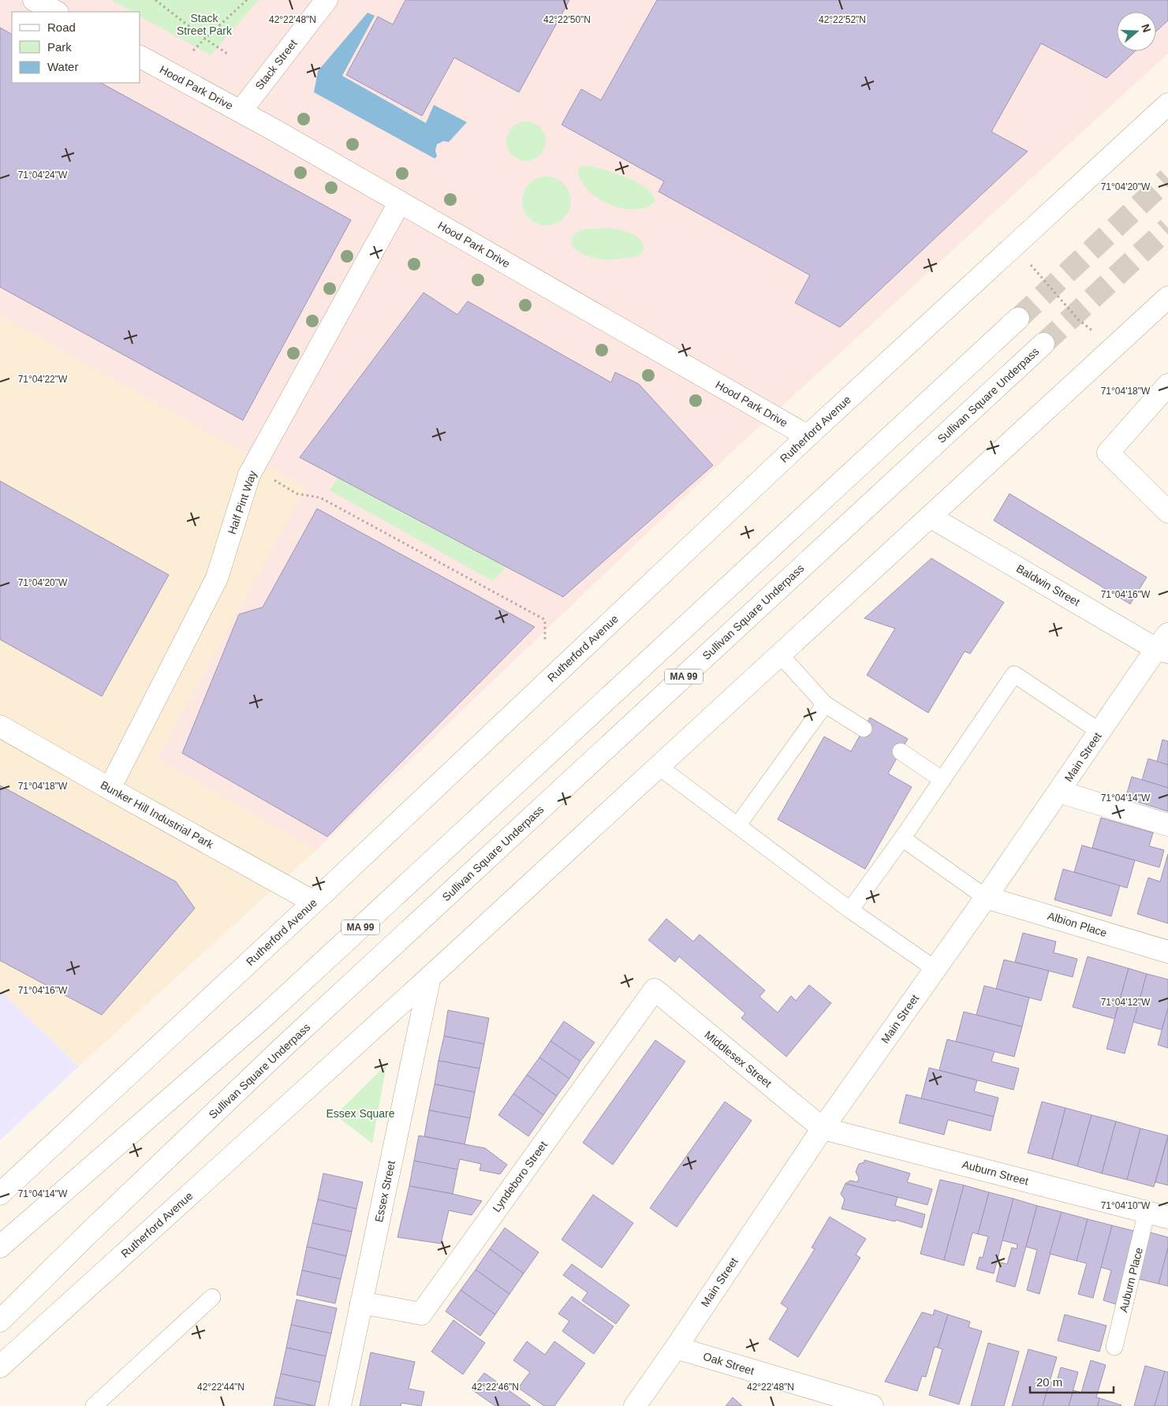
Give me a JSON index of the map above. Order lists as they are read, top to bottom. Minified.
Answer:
{"streets":{"main road":["Stack Street","Hood Park Drive","Sullivan Square Underpass","Rutherford Avenue","Half Pint Way","Baldwin Street","MA 99","Main Street","Bunker Hill Industrial Park","Albion Place","Middlesex Street","Auburn Street","Lyndeboro Street","Essex Street","Oak Street"],"lane":["Auburn Place"]},"crossings":[["Stack Street","Hood Park Drive"],["Hood Park Drive","Rutherford Avenue"],["Hood Park Drive","Half Pint Way"],["Rutherford Avenue","Baldwin Street"],["Rutherford Avenue","Bunker Hill Industrial Park"],["Rutherford Avenue","Essex Street"],["Half Pint Way","Bunker Hill Industrial Park"],["Baldwin Street","Main Street"],["Main Street","Albion Place"],["Main Street","Middlesex Street"],["Main Street","Auburn Street"],["Main Street","Oak Street"],["Middlesex Street","Auburn Street"],["Middlesex Street","Lyndeboro Street"],["Auburn Street","Auburn Place"],["Lyndeboro Street","Essex Street"]],"parks":["Stack Street Park","Essex Square"],"legend":["Road","Park","Water"],"scale_bar":"20 m","north":"right","coordinates":["42°22'48\"N","42°22'50\"N","42°22'52\"N","71°04'24\"W","71°04'20\"W","71°04'22\"W","71°04'18\"W","71°04'16\"W","71°04'14\"W","71°04'12\"W","71°04'10\"W","42°22'44\"N","42°22'46\"N"]}
